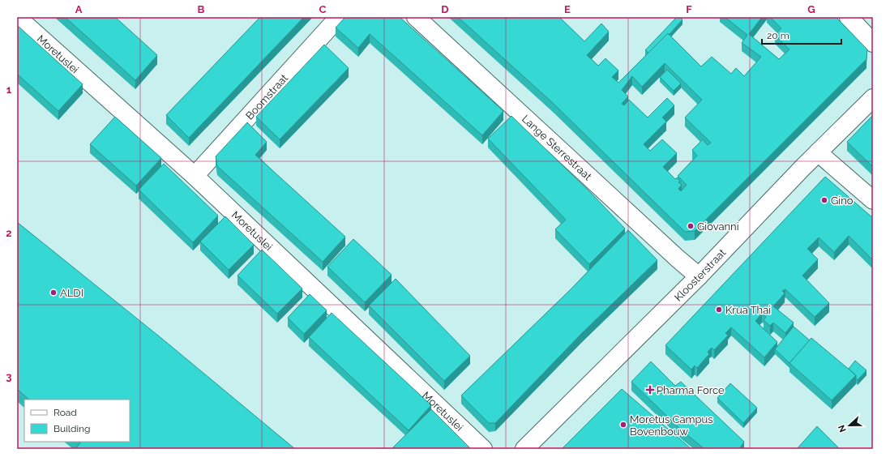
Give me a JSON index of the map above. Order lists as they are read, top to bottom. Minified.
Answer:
{"streets":{"street":["Moretuslei","Boomstraat","Lange Sterrestraat","Kloosterstraat"]},"crossings":[["Moretuslei","Boomstraat"],["Lange Sterrestraat","Kloosterstraat"]],"places":{"other":["Gino","Giovanni","ALDI","Krua Thai","Moretus Campus Bovenbouw"],"health":["Pharma Force"]},"legend":["Road","Building"],"scale_bar":"20 m","north":"left","grid":{"columns":["A","B","C","D","E","F","G"],"rows":["1","2","3"]}}
